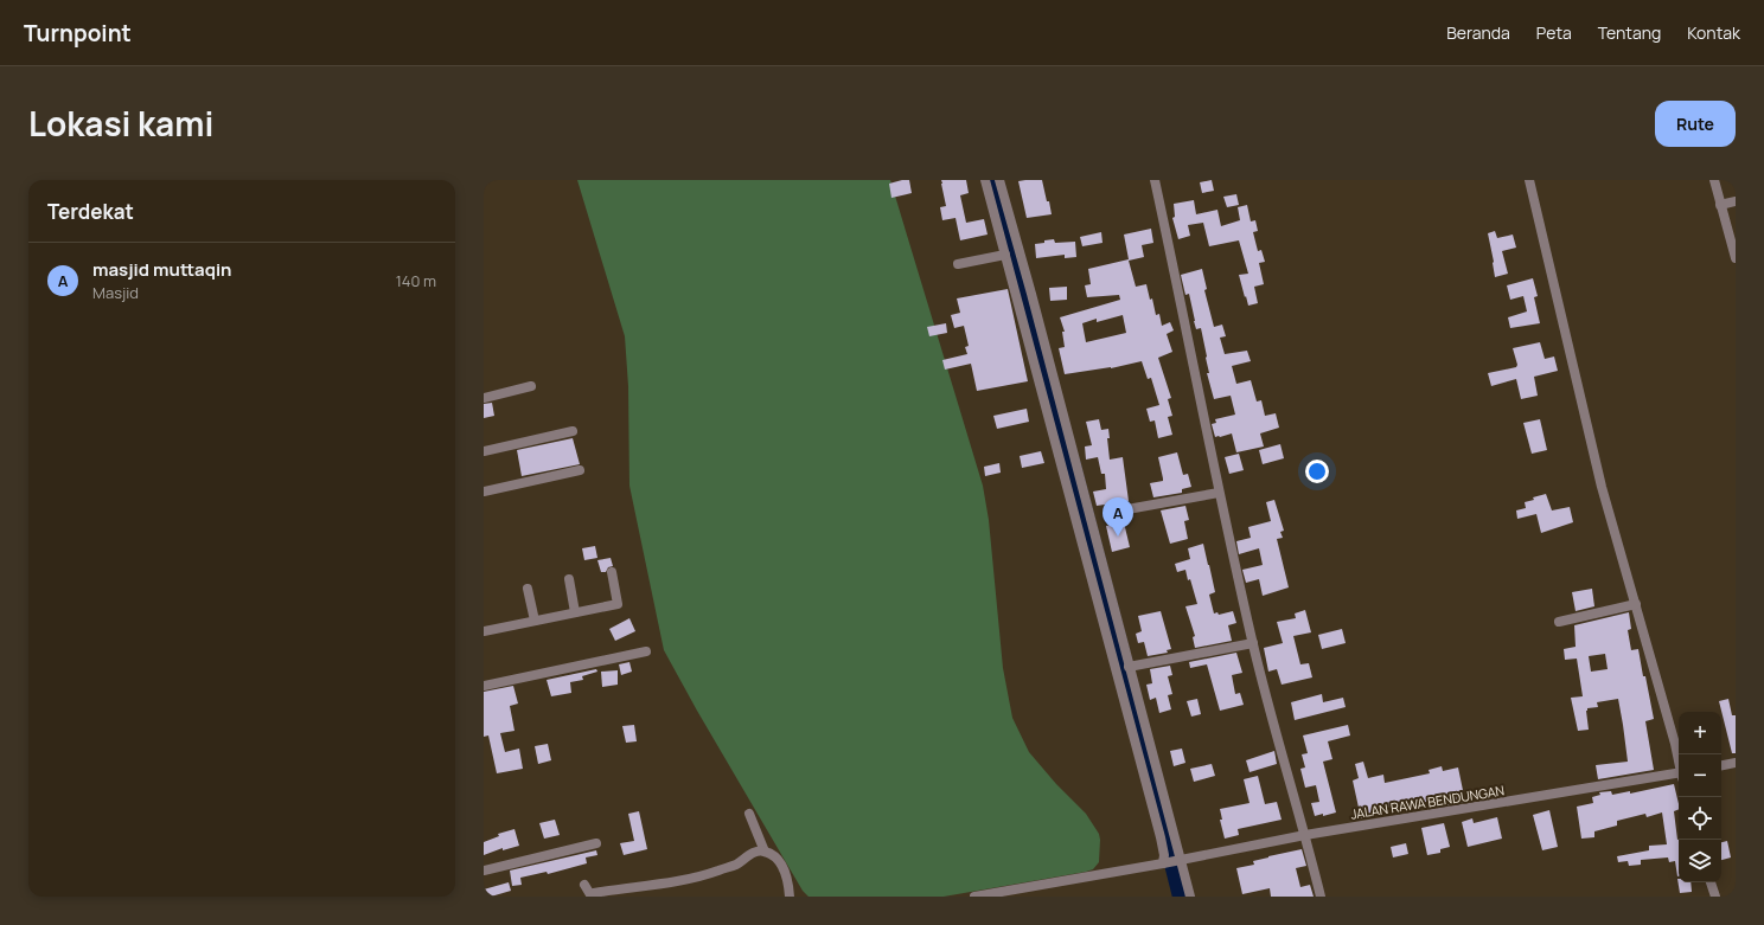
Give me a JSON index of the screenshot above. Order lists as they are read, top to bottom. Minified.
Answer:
{"streets":{"street":["JALAN RAWA BENDUNGAN"]},"page":{"header":"Turnpoint","nav":["Beranda","Peta","Tentang","Kontak"],"title":"Lokasi kami","buttons":"Rute","heading":"Terdekat","list":[{"mark":"A","name":"masjid muttaqin","note":"Masjid","value":"140 m"}],"pins":"A","map_buttons":["+","−"]}}
